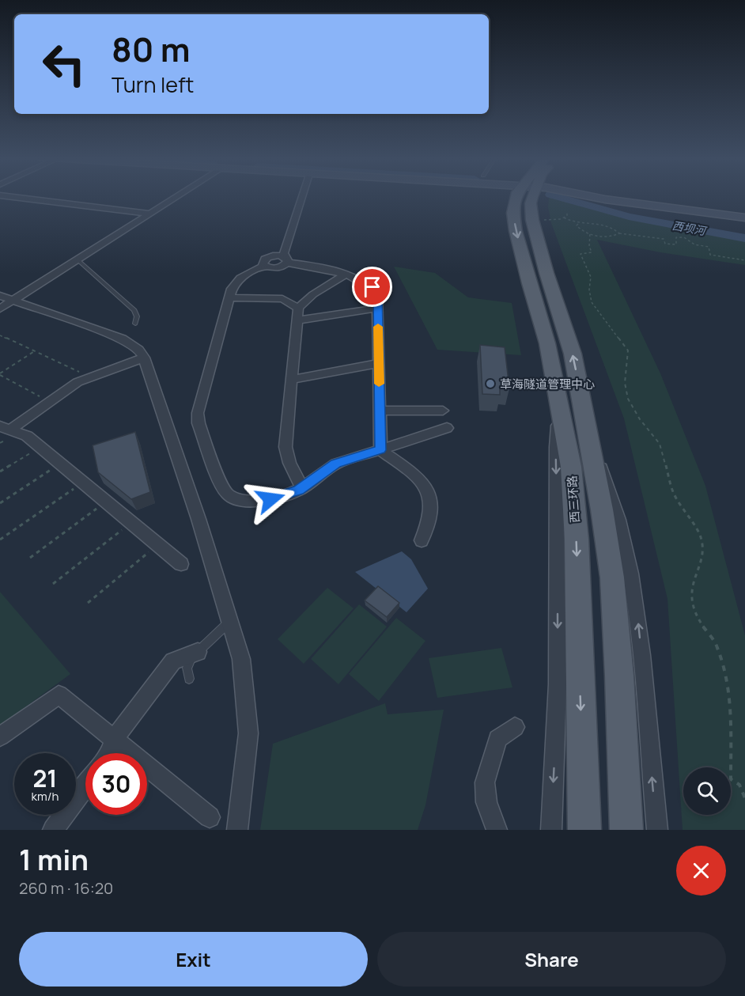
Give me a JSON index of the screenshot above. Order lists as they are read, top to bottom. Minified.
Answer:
{"streets":{"main road":["西三环路"]},"water":["西坝河"],"places":["草海隧道管理中心"],"page":{"turn":["80 m","Turn left"],"speed":"21 km/h","limit":"30","heading":["1 min","260 m · 16:20"],"buttons":["Exit","Share"]}}
